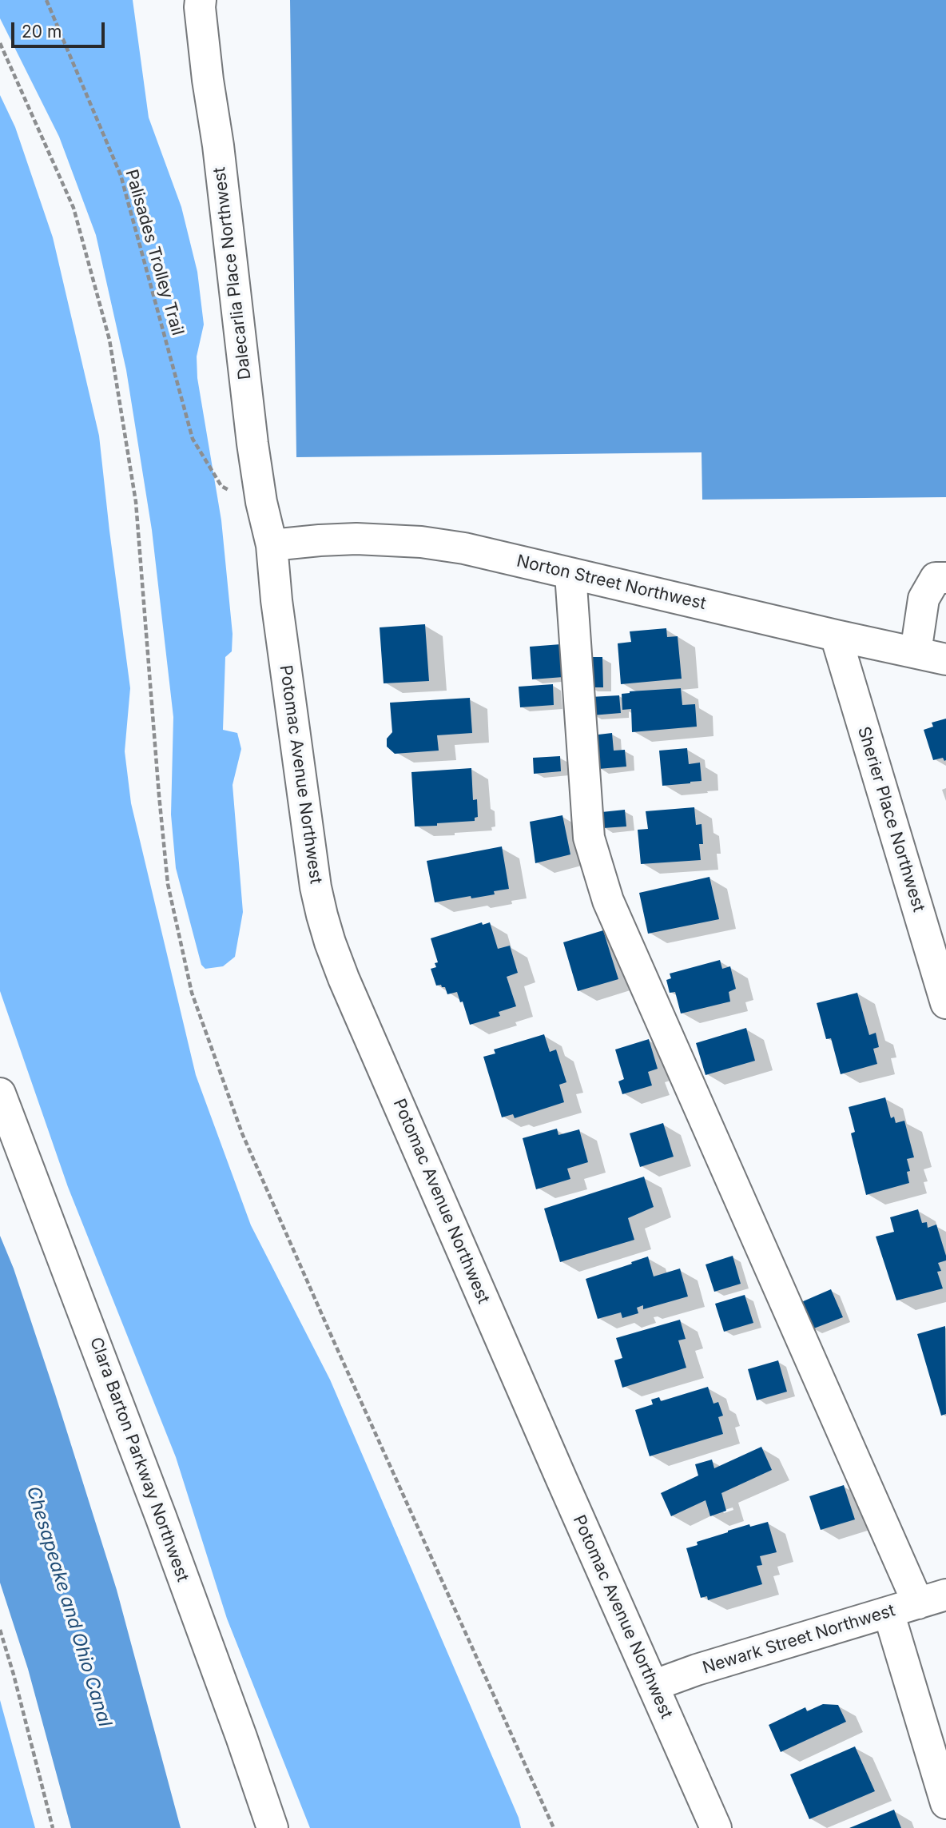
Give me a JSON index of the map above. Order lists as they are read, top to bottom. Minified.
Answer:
{"streets":{"main road":["Dalecarlia Place Northwest","Norton Street Northwest","Potomac Avenue Northwest","Sherier Place Northwest","Clara Barton Parkway Northwest","Newark Street Northwest"],"path":["Palisades Trolley Trail"]},"crossings":[["Dalecarlia Place Northwest","Norton Street Northwest"],["Dalecarlia Place Northwest","Potomac Avenue Northwest"],["Norton Street Northwest","Potomac Avenue Northwest"],["Norton Street Northwest","Sherier Place Northwest"],["Potomac Avenue Northwest","Newark Street Northwest"]],"water":["Chesapeake and Ohio Canal"],"scale_bar":"20 m"}
